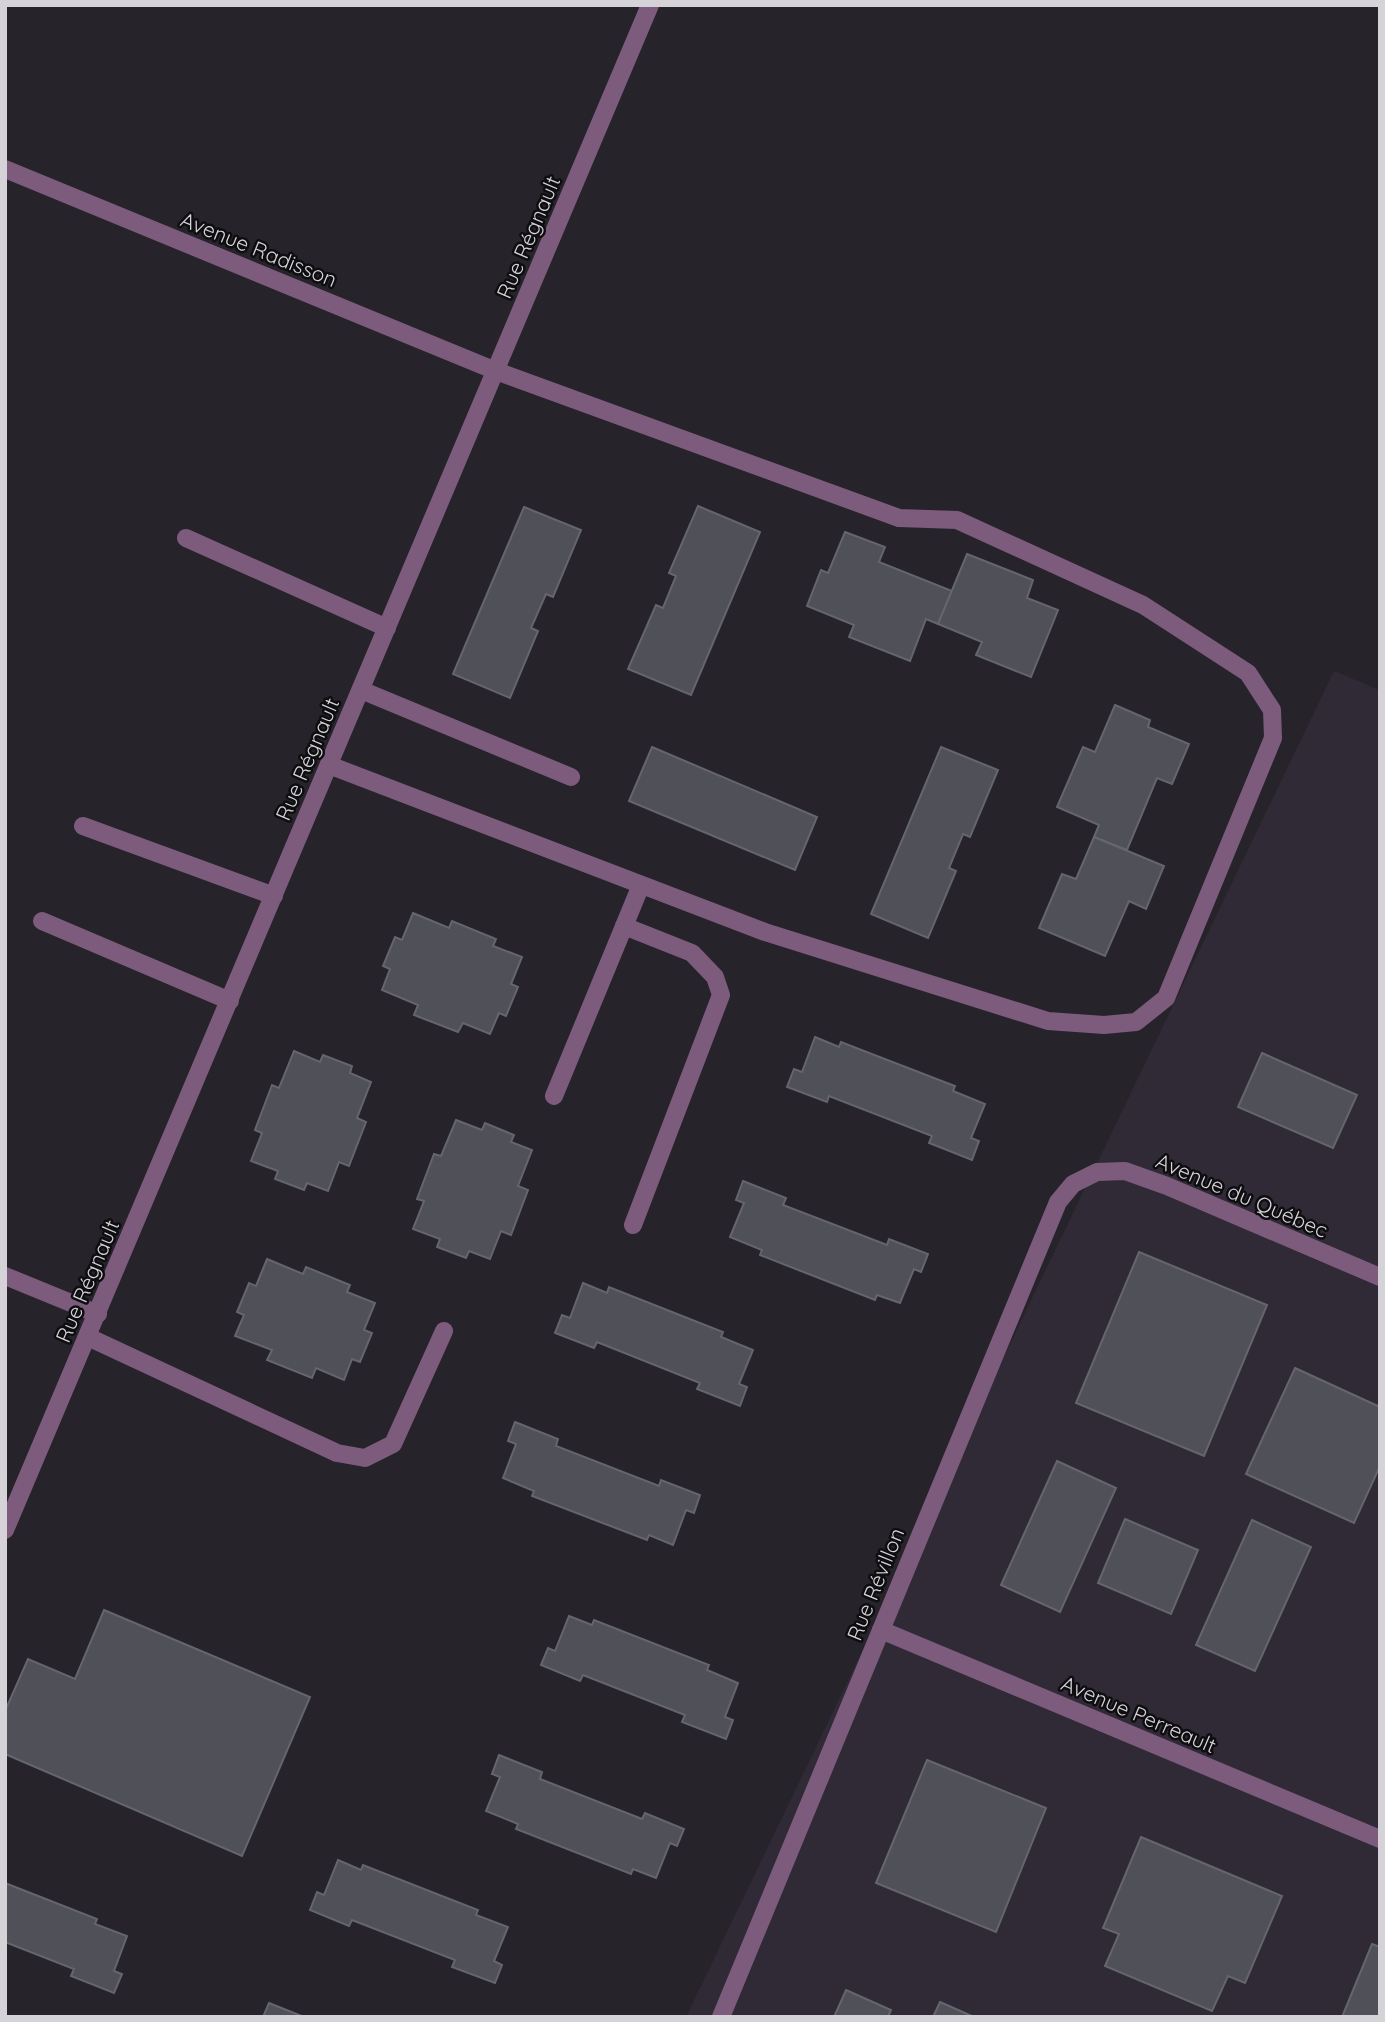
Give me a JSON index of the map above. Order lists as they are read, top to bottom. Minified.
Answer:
{"streets":{"street":["Rue Régnault","Avenue Radisson","Avenue du Québec","Rue Révillon","Avenue Perreault"]},"crossings":[["Rue Régnault","Avenue Radisson"],["Avenue du Québec","Rue Révillon"],["Rue Révillon","Avenue Perreault"]]}
